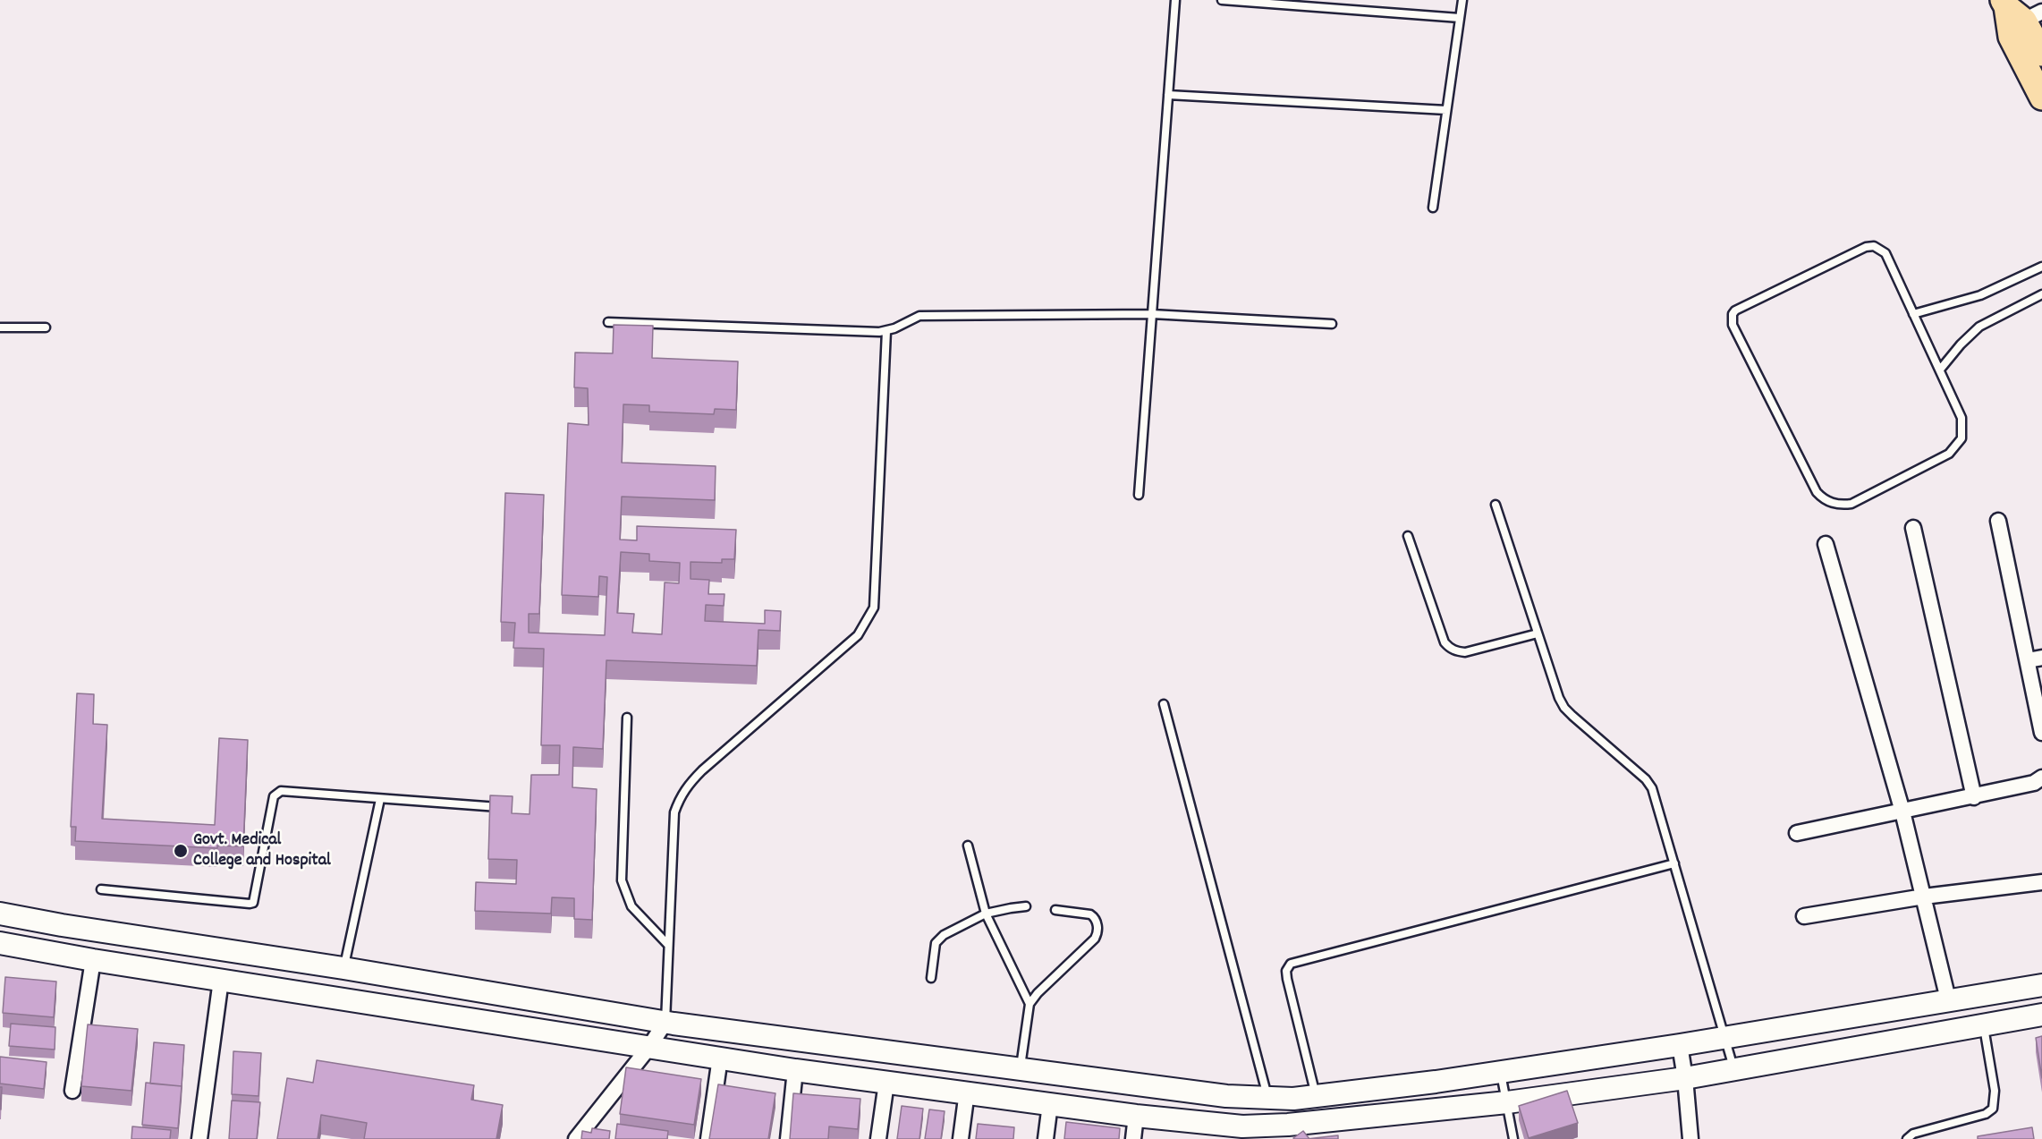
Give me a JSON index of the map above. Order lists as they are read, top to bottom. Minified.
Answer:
{"places":["Govt. Medical College and Hospital"]}
